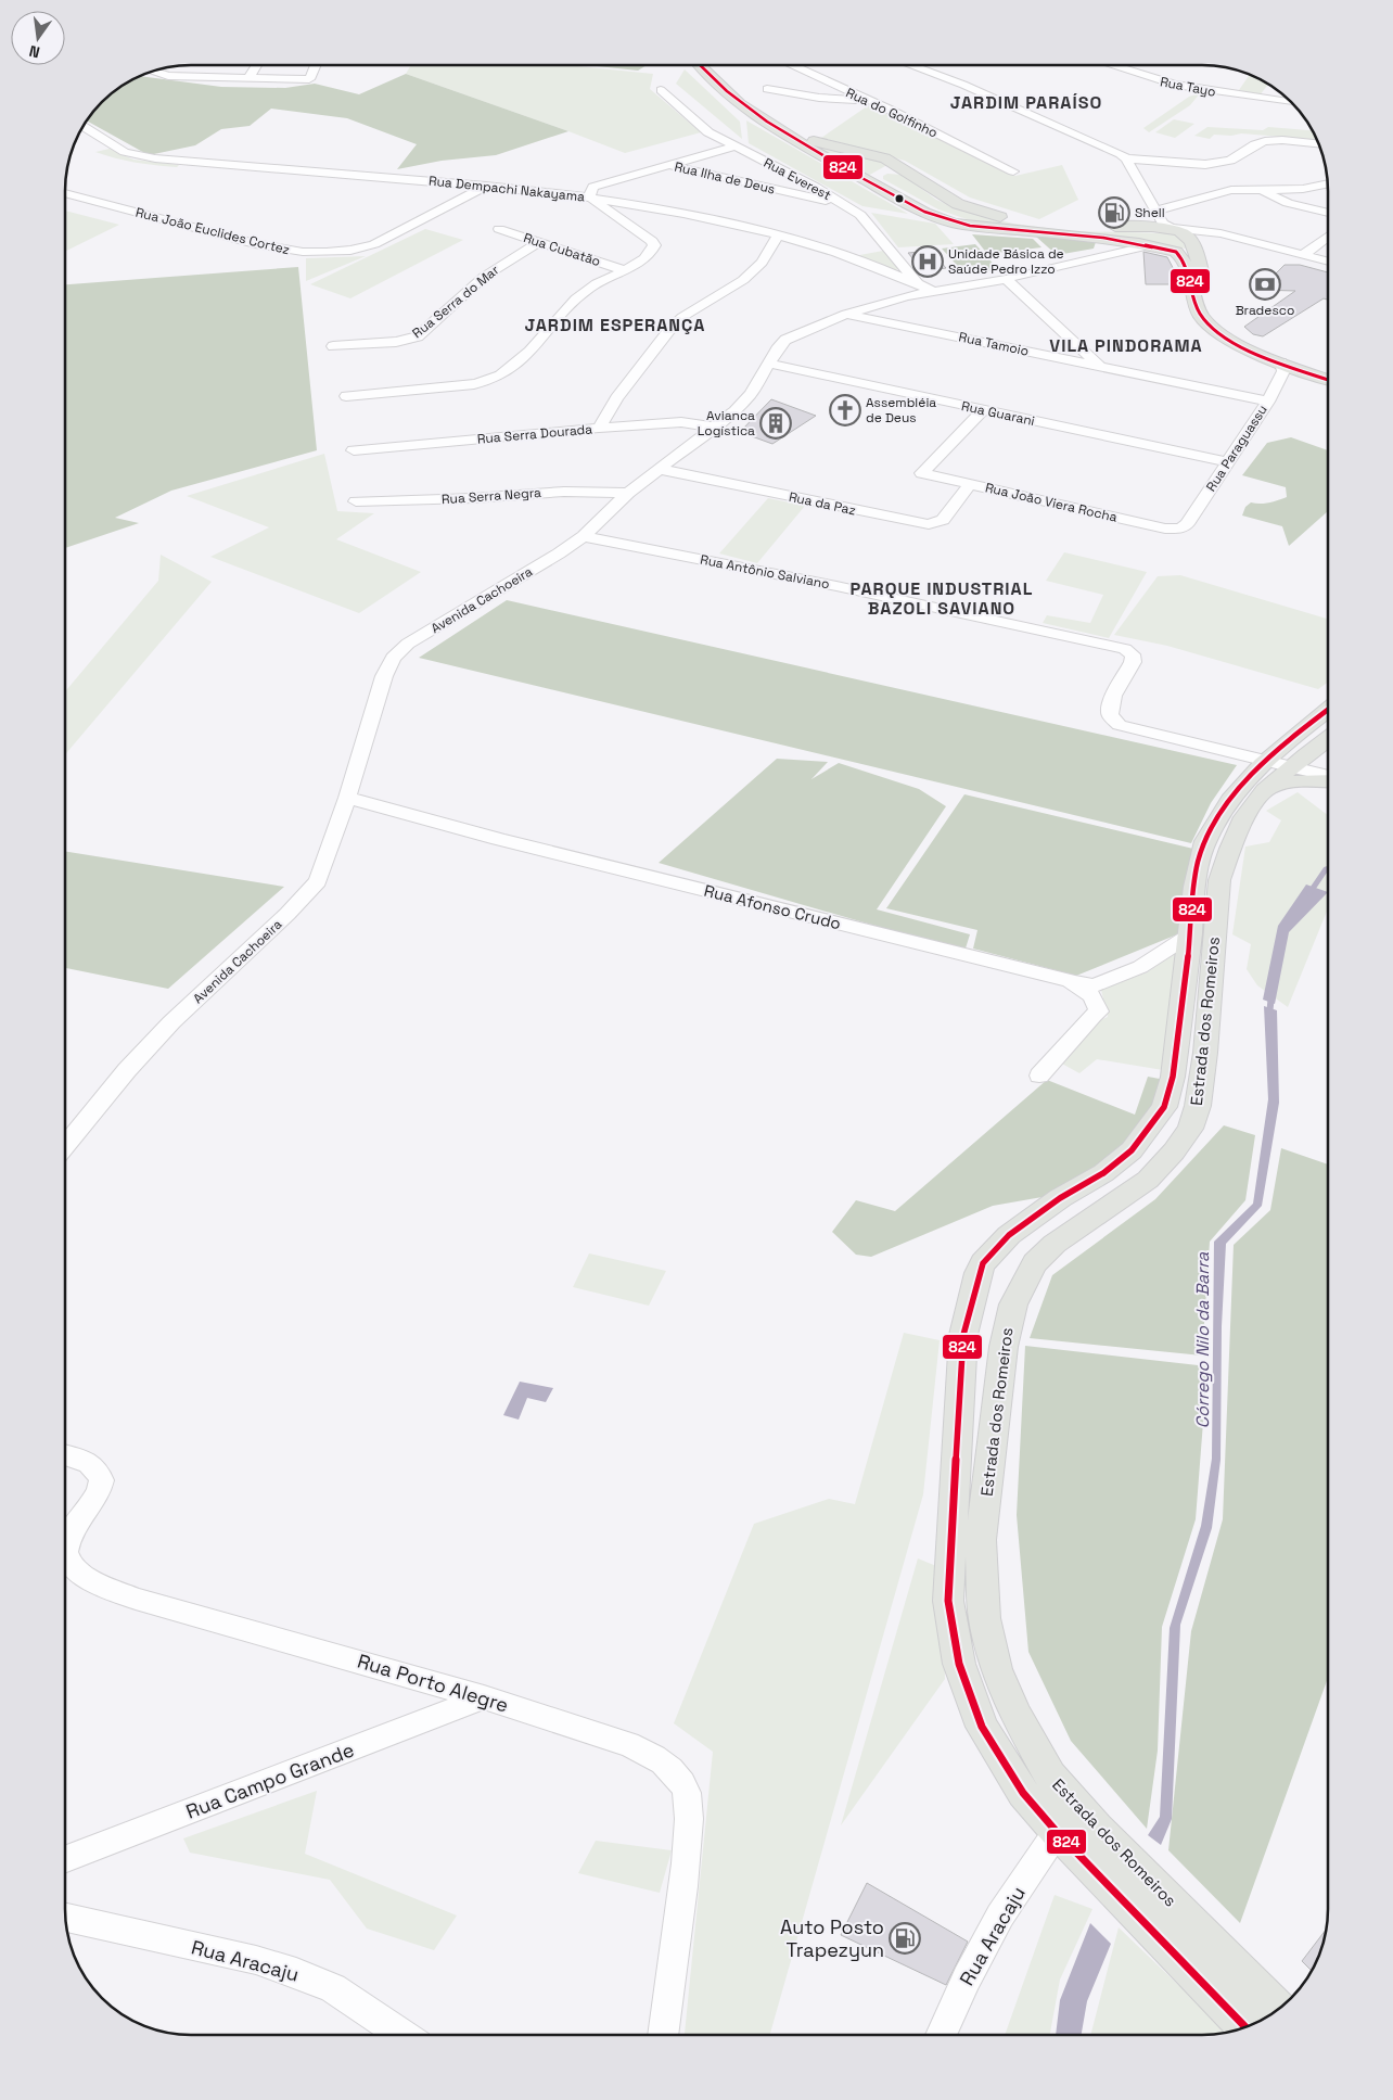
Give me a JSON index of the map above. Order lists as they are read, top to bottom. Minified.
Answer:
{"streets":{"main road":["Estrada dos Romeiros"],"street":["Rua Tayo","Rua do Golfinho","Rua Ilha de Deus","Rua Everest","Rua Dempachi Nakayama","Rua João Euclides Cortez","Rua Cubatão","Rua Serra do Mar","Rua Tamoio","Rua Guarani","Rua Serra Dourada","Rua Paraguassu","Rua Serra Negra","Rua João Viera Rocha","Rua da Paz","Rua Antônio Salviano","Avenida Cachoeira","Rua Afonso Crudo","Rua Porto Alegre","Rua Campo Grande","Rua Aracaju"]},"crossings":[["Rua Ilha de Deus","Rua Everest"],["Rua Everest","Rua Dempachi Nakayama"],["Rua Dempachi Nakayama","Rua João Euclides Cortez"],["Rua Dempachi Nakayama","Avenida Cachoeira"],["Rua Cubatão","Rua Serra do Mar"],["Rua Tamoio","Rua Paraguassu"],["Rua Tamoio","Avenida Cachoeira"],["Rua Guarani","Rua Paraguassu"],["Rua Guarani","Rua João Viera Rocha"],["Rua Guarani","Avenida Cachoeira"],["Rua Serra Dourada","Avenida Cachoeira"],["Rua Paraguassu","Rua João Viera Rocha"],["Rua Serra Negra","Avenida Cachoeira"],["Rua João Viera Rocha","Rua da Paz"],["Rua da Paz","Avenida Cachoeira"],["Rua Antônio Salviano","Avenida Cachoeira"],["Rua Antônio Salviano","Estrada dos Romeiros"],["Avenida Cachoeira","Rua Afonso Crudo"],["Estrada dos Romeiros","Rua Aracaju"],["Rua Porto Alegre","Rua Campo Grande"]],"districts":["JARDIM PARAÍSO","JARDIM ESPERANÇA","VILA PINDORAMA","PARQUE INDUSTRIAL BAZOLI SAVIANO"],"water":["Córrego Nilo da Barra"],"places":{"fuel station":["Shell","Auto Posto Trapezyun"],"hospital":["Unidade Básica de Saúde Pedro Izzo"],"bank":["Bradesco"],"church":["Assembléia de Deus"],"building":["Avianca Logística"]},"lines":["transit line 824"],"north":"bottom"}
